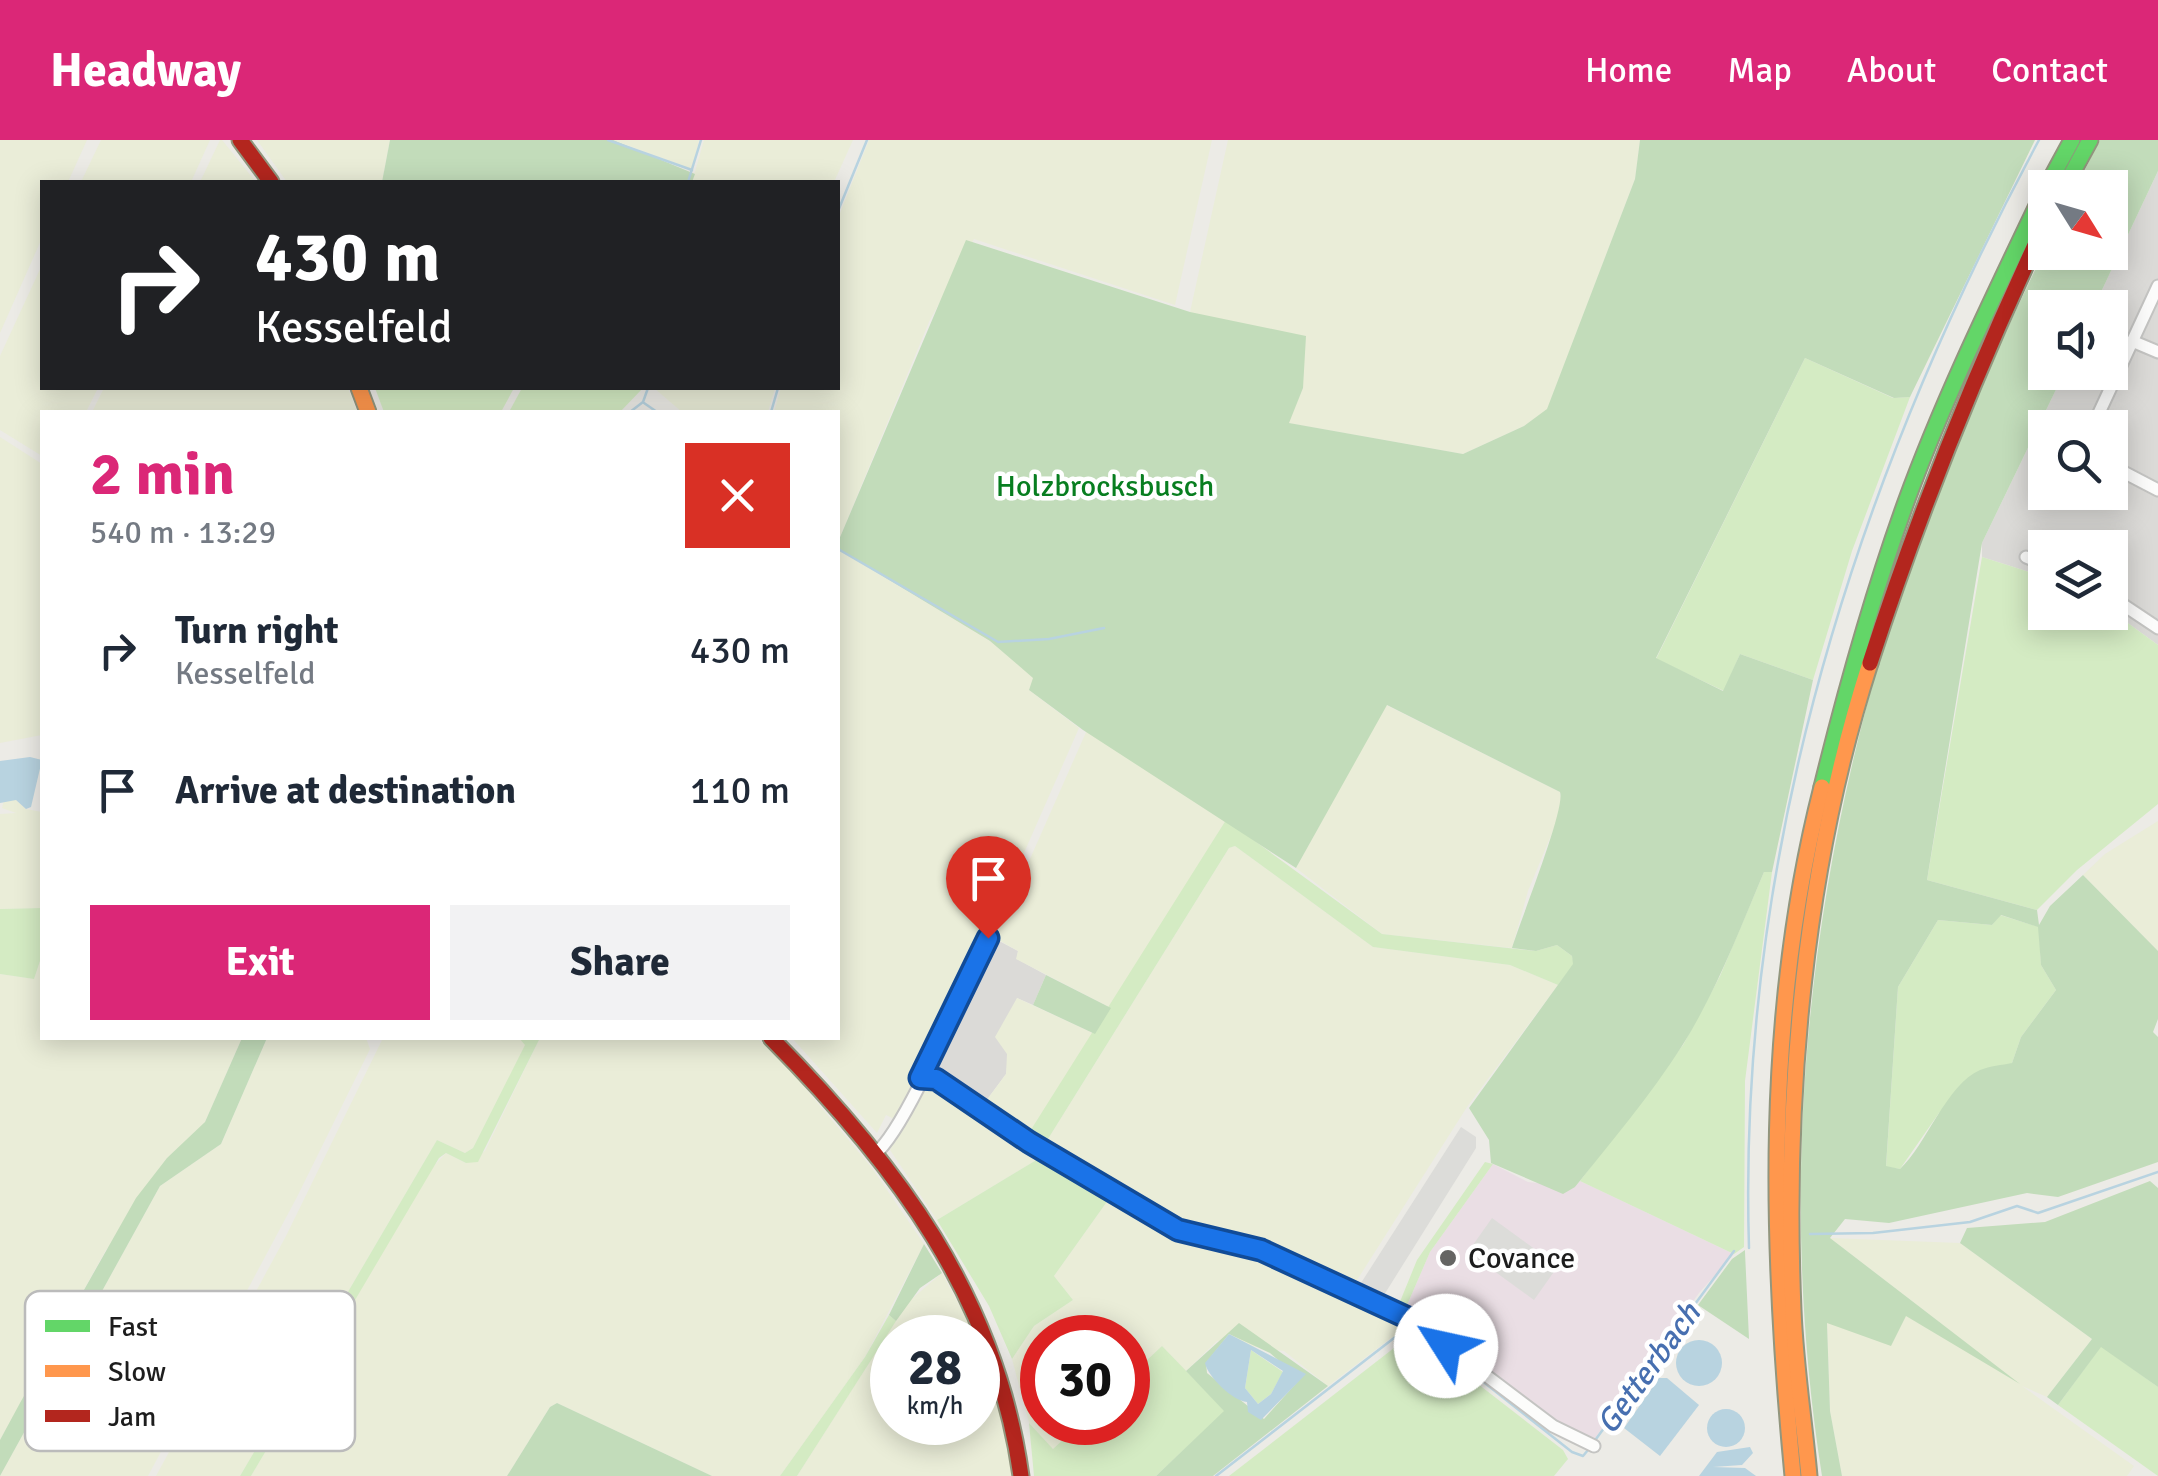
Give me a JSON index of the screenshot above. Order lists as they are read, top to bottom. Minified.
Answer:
{"water":["Getterbach"],"parks":["Holzbrocksbusch"],"places":["Covance"],"legend":["Fast","Slow","Jam"],"north":"bottom right","page":{"header":"Headway","nav":["Home","Map","About","Contact"],"turn":["430 m","Kesselfeld"],"heading":["2 min","540 m · 13:29"],"list":[{"name":"Turn right","note":"Kesselfeld","value":"430 m"},{"name":"Arrive at destination","value":"110 m"}],"buttons":["Exit","Share"],"speed":"28 km/h","limit":"30"}}
